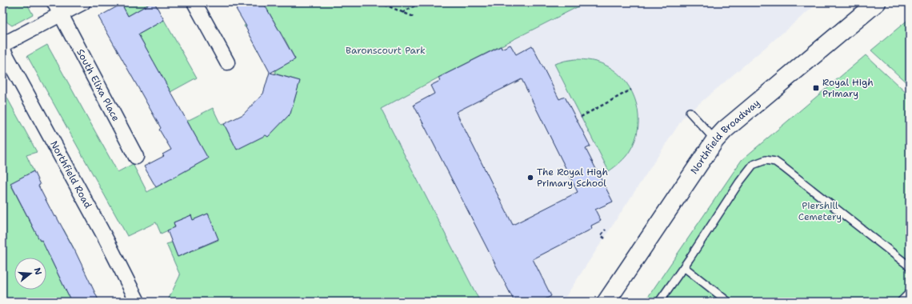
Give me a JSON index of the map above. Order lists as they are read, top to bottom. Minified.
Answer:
{"streets":{"street":["South Elixa Place","Northfield Broadway","Northfield Road"]},"parks":["Baronscourt Park","Piershill Cemetery"],"places":{"transit":["Royal High Primary"],"other":["The Royal High Primary School"]},"north":"right"}
